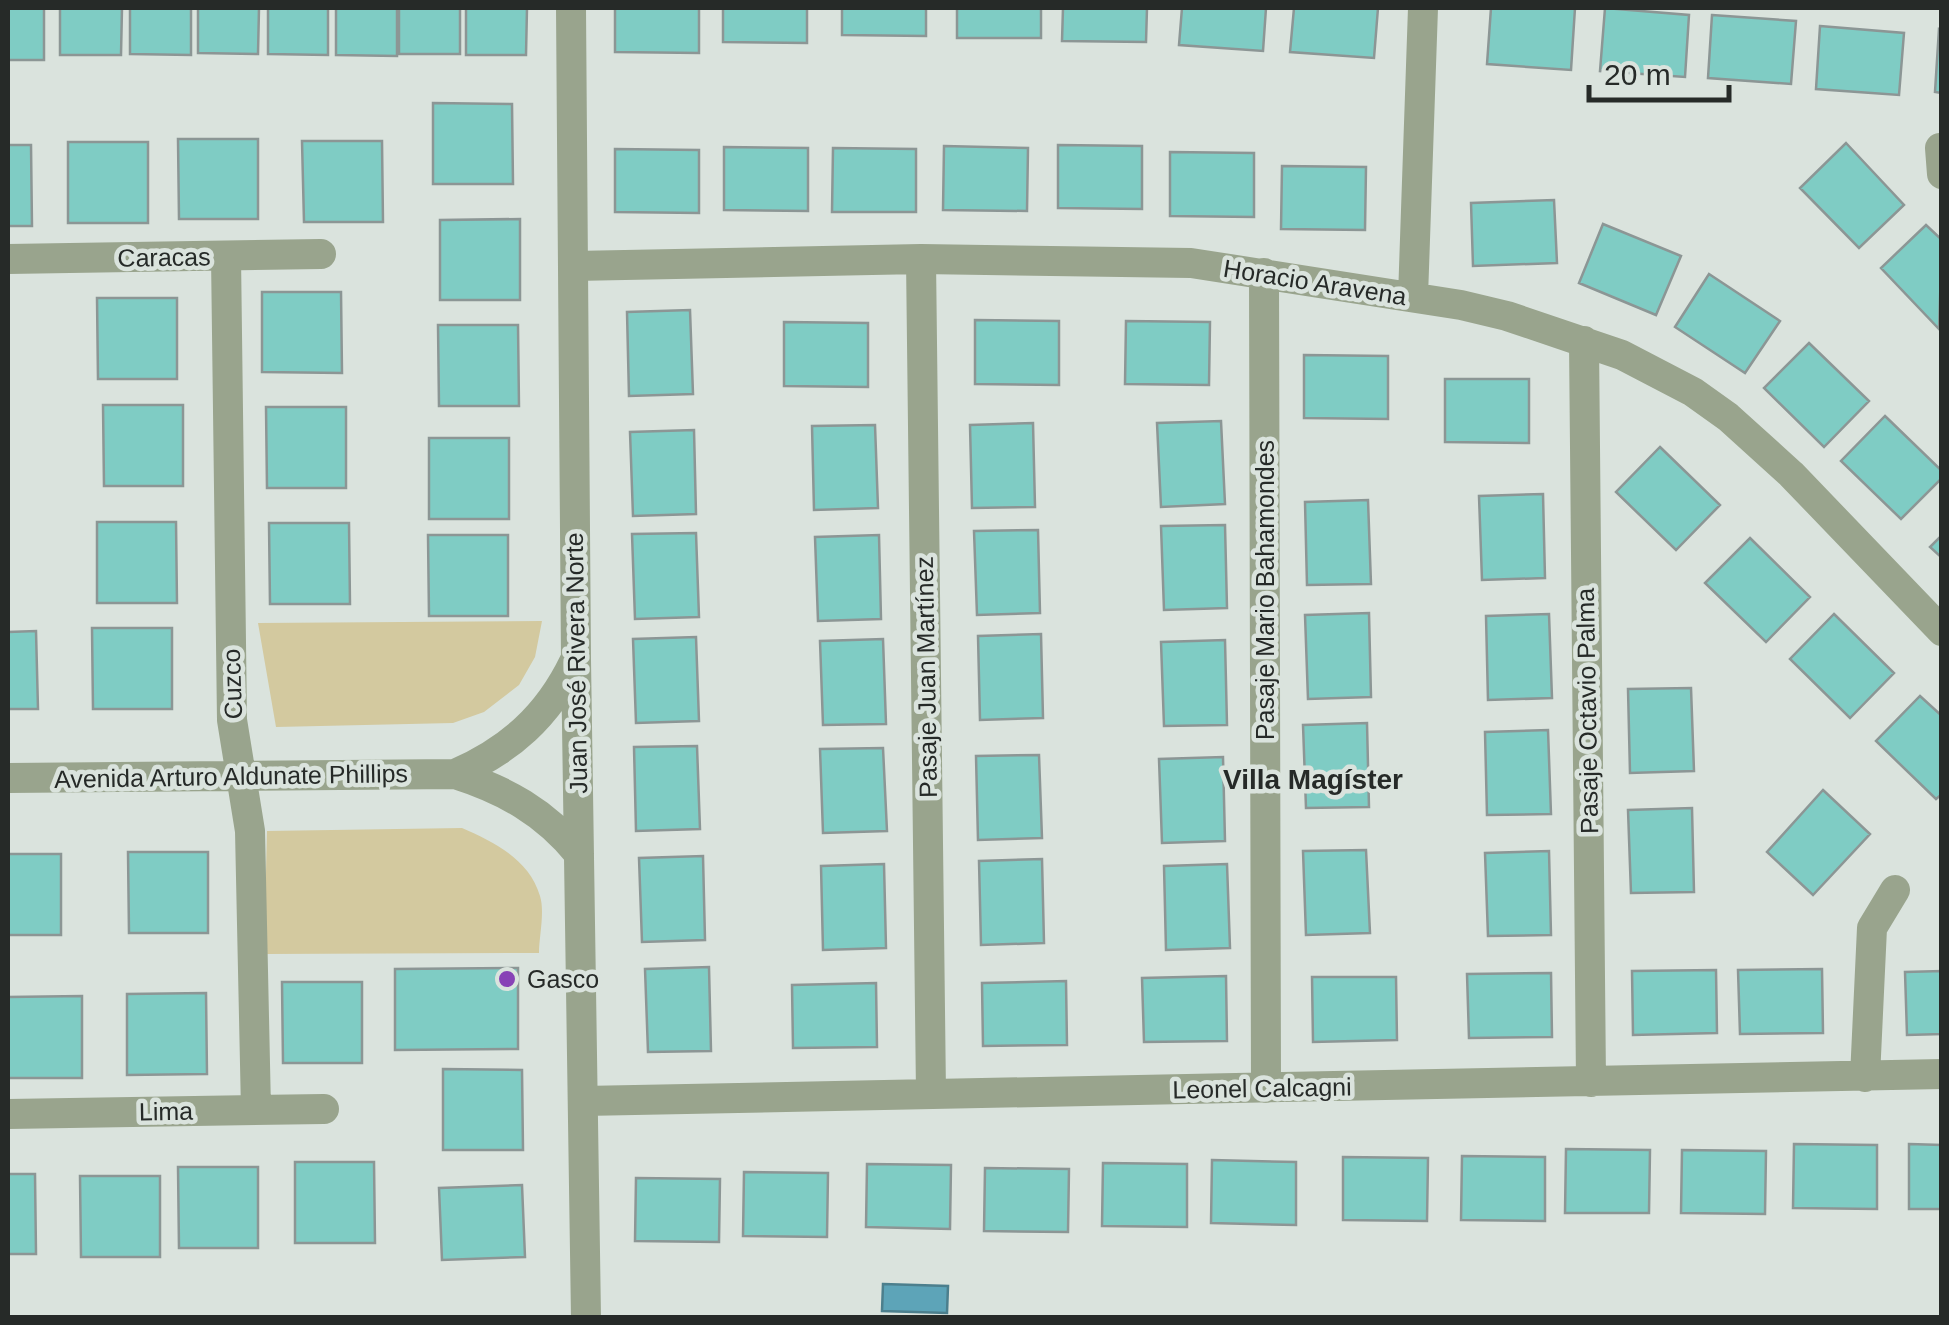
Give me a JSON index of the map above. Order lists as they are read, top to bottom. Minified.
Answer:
{"streets":{"street":["Caracas","Horacio Aravena","Pasaje Mario Bahamondes","Juan José Rivera Norte","Pasaje Juan Martínez","Cuzco","Pasaje Octavio Palma","Avenida Arturo Aldunate Phillips","Leonel Calcagni","Lima"]},"crossings":[["Caracas","Cuzco"],["Horacio Aravena","Pasaje Mario Bahamondes"],["Horacio Aravena","Juan José Rivera Norte"],["Horacio Aravena","Pasaje Juan Martínez"],["Horacio Aravena","Pasaje Octavio Palma"],["Pasaje Mario Bahamondes","Leonel Calcagni"],["Juan José Rivera Norte","Avenida Arturo Aldunate Phillips"],["Juan José Rivera Norte","Leonel Calcagni"],["Pasaje Juan Martínez","Leonel Calcagni"],["Cuzco","Avenida Arturo Aldunate Phillips"],["Cuzco","Lima"],["Pasaje Octavio Palma","Leonel Calcagni"]],"districts":["Villa Magíster"],"places":["Gasco"],"scale_bar":"20 m"}
